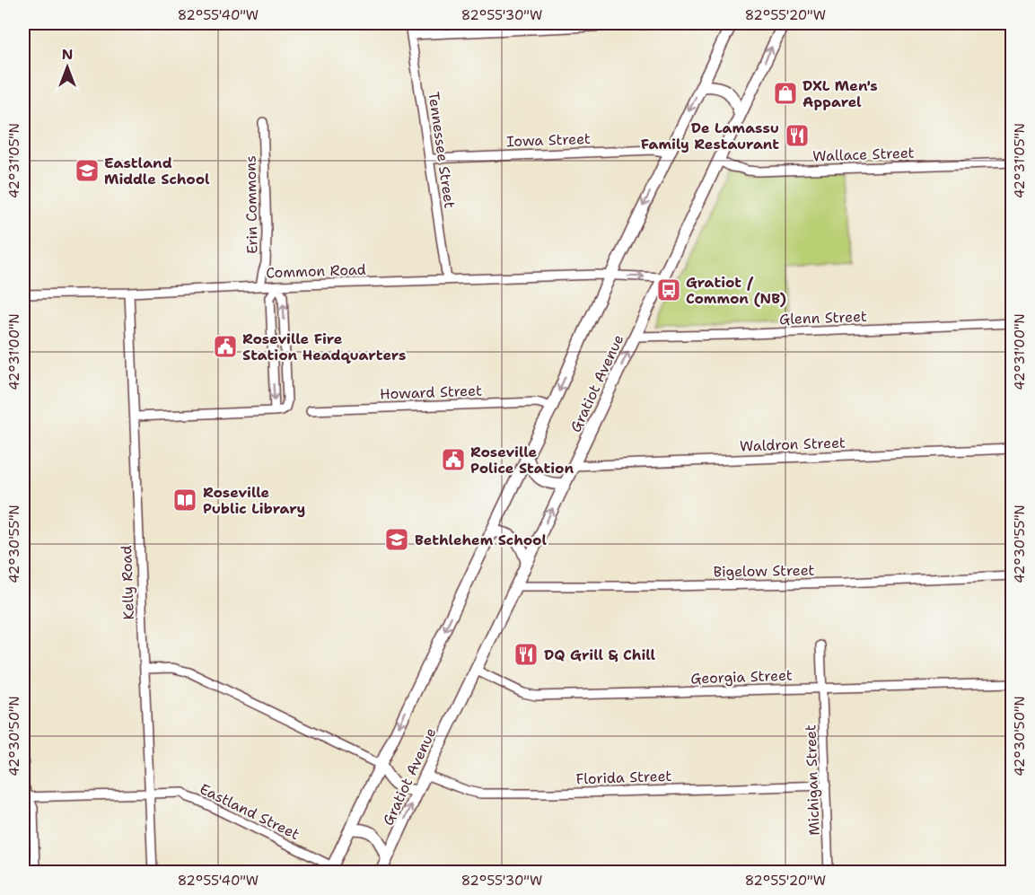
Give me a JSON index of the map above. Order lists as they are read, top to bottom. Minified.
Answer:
{"streets":{"main road":["Gratiot Avenue"],"street":["Iowa Street","Tennessee Street","Wallace Street","Erin Commons","Common Road","Glenn Street","Howard Street","Waldron Street","Bigelow Street","Kelly Road","Georgia Street","Florida Street","Michigan Street","Eastland Street"]},"crossings":[["Iowa Street","Tennessee Street"],["Iowa Street","Gratiot Avenue"],["Tennessee Street","Common Road"],["Wallace Street","Gratiot Avenue"],["Erin Commons","Common Road"],["Common Road","Gratiot Avenue"],["Common Road","Kelly Road"],["Glenn Street","Gratiot Avenue"],["Gratiot Avenue","Howard Street"],["Gratiot Avenue","Waldron Street"],["Gratiot Avenue","Bigelow Street"],["Gratiot Avenue","Georgia Street"],["Gratiot Avenue","Florida Street"],["Gratiot Avenue","Eastland Street"],["Kelly Road","Eastland Street"],["Georgia Street","Michigan Street"],["Florida Street","Michigan Street"]],"places":{"shop":["DXL Men's Apparel"],"restaurant":["De Lamassu Family Restaurant","DQ Grill & Chill"],"school or university":["Eastland Middle School","Bethlehem School"],"bus stop":["Gratiot / Common (NB)"],"public building":["Roseville Fire Station Headquarters","Roseville Police Station"],"library":["Roseville Public Library"]},"north":"top","coordinates":["82°55'40\"W","82°55'30\"W","82°55'20\"W","42°31'05\"N","42°31'00\"N","42°30'55\"N","42°30'50\"N"]}
